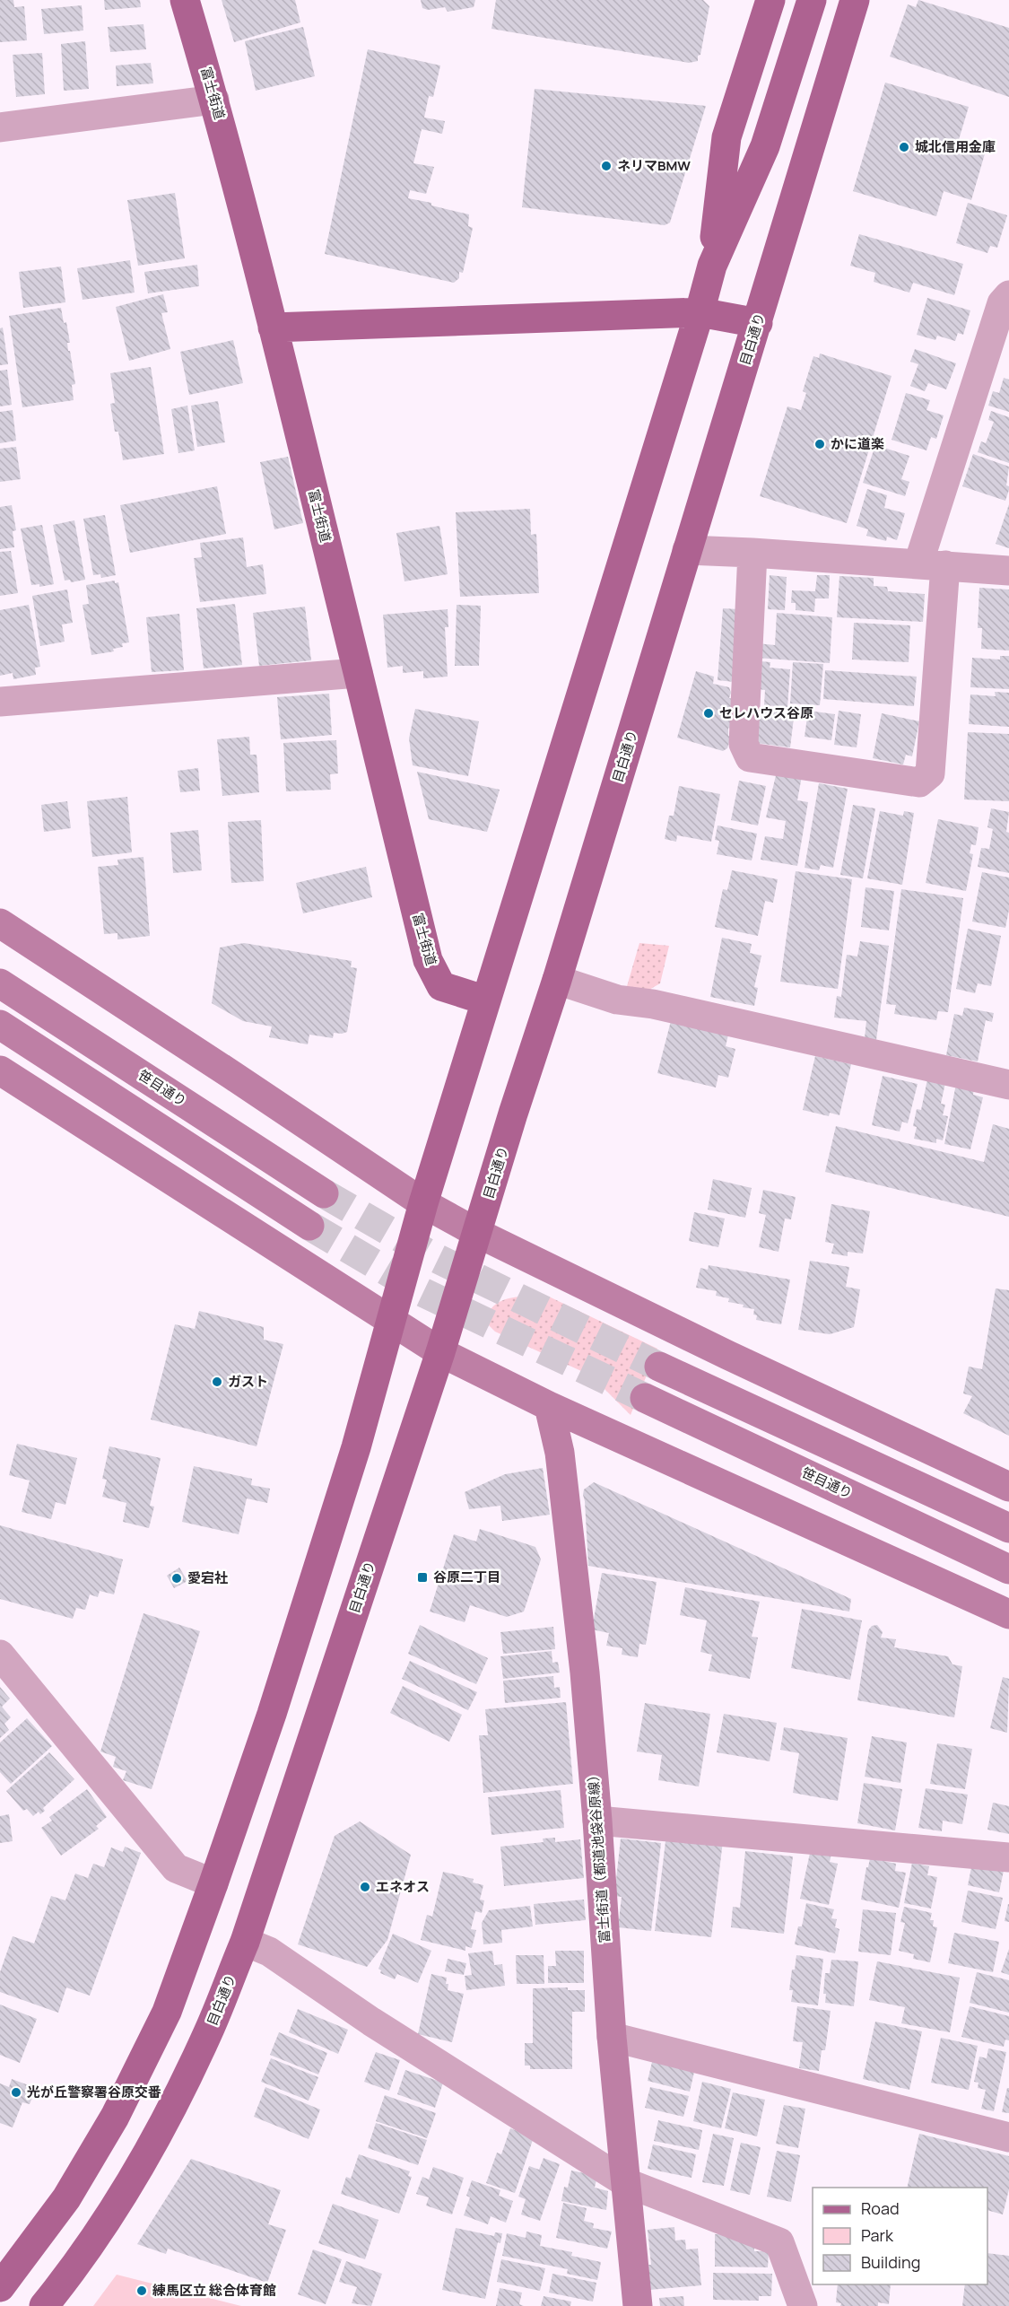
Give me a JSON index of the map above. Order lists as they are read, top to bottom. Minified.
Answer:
{"streets":{"main road":["富士街道","目白通り","笹目通り","富士街道（都道池袋谷原線）"]},"places":{"other":["城北信用金庫","ネリマBMW","かに道楽","セレハウス谷原","ガスト","愛宕社","エネオス","光が丘警察署谷原交番","練馬区立 総合体育館"],"transit":["谷原二丁目"]},"legend":["Road","Park","Building"]}
